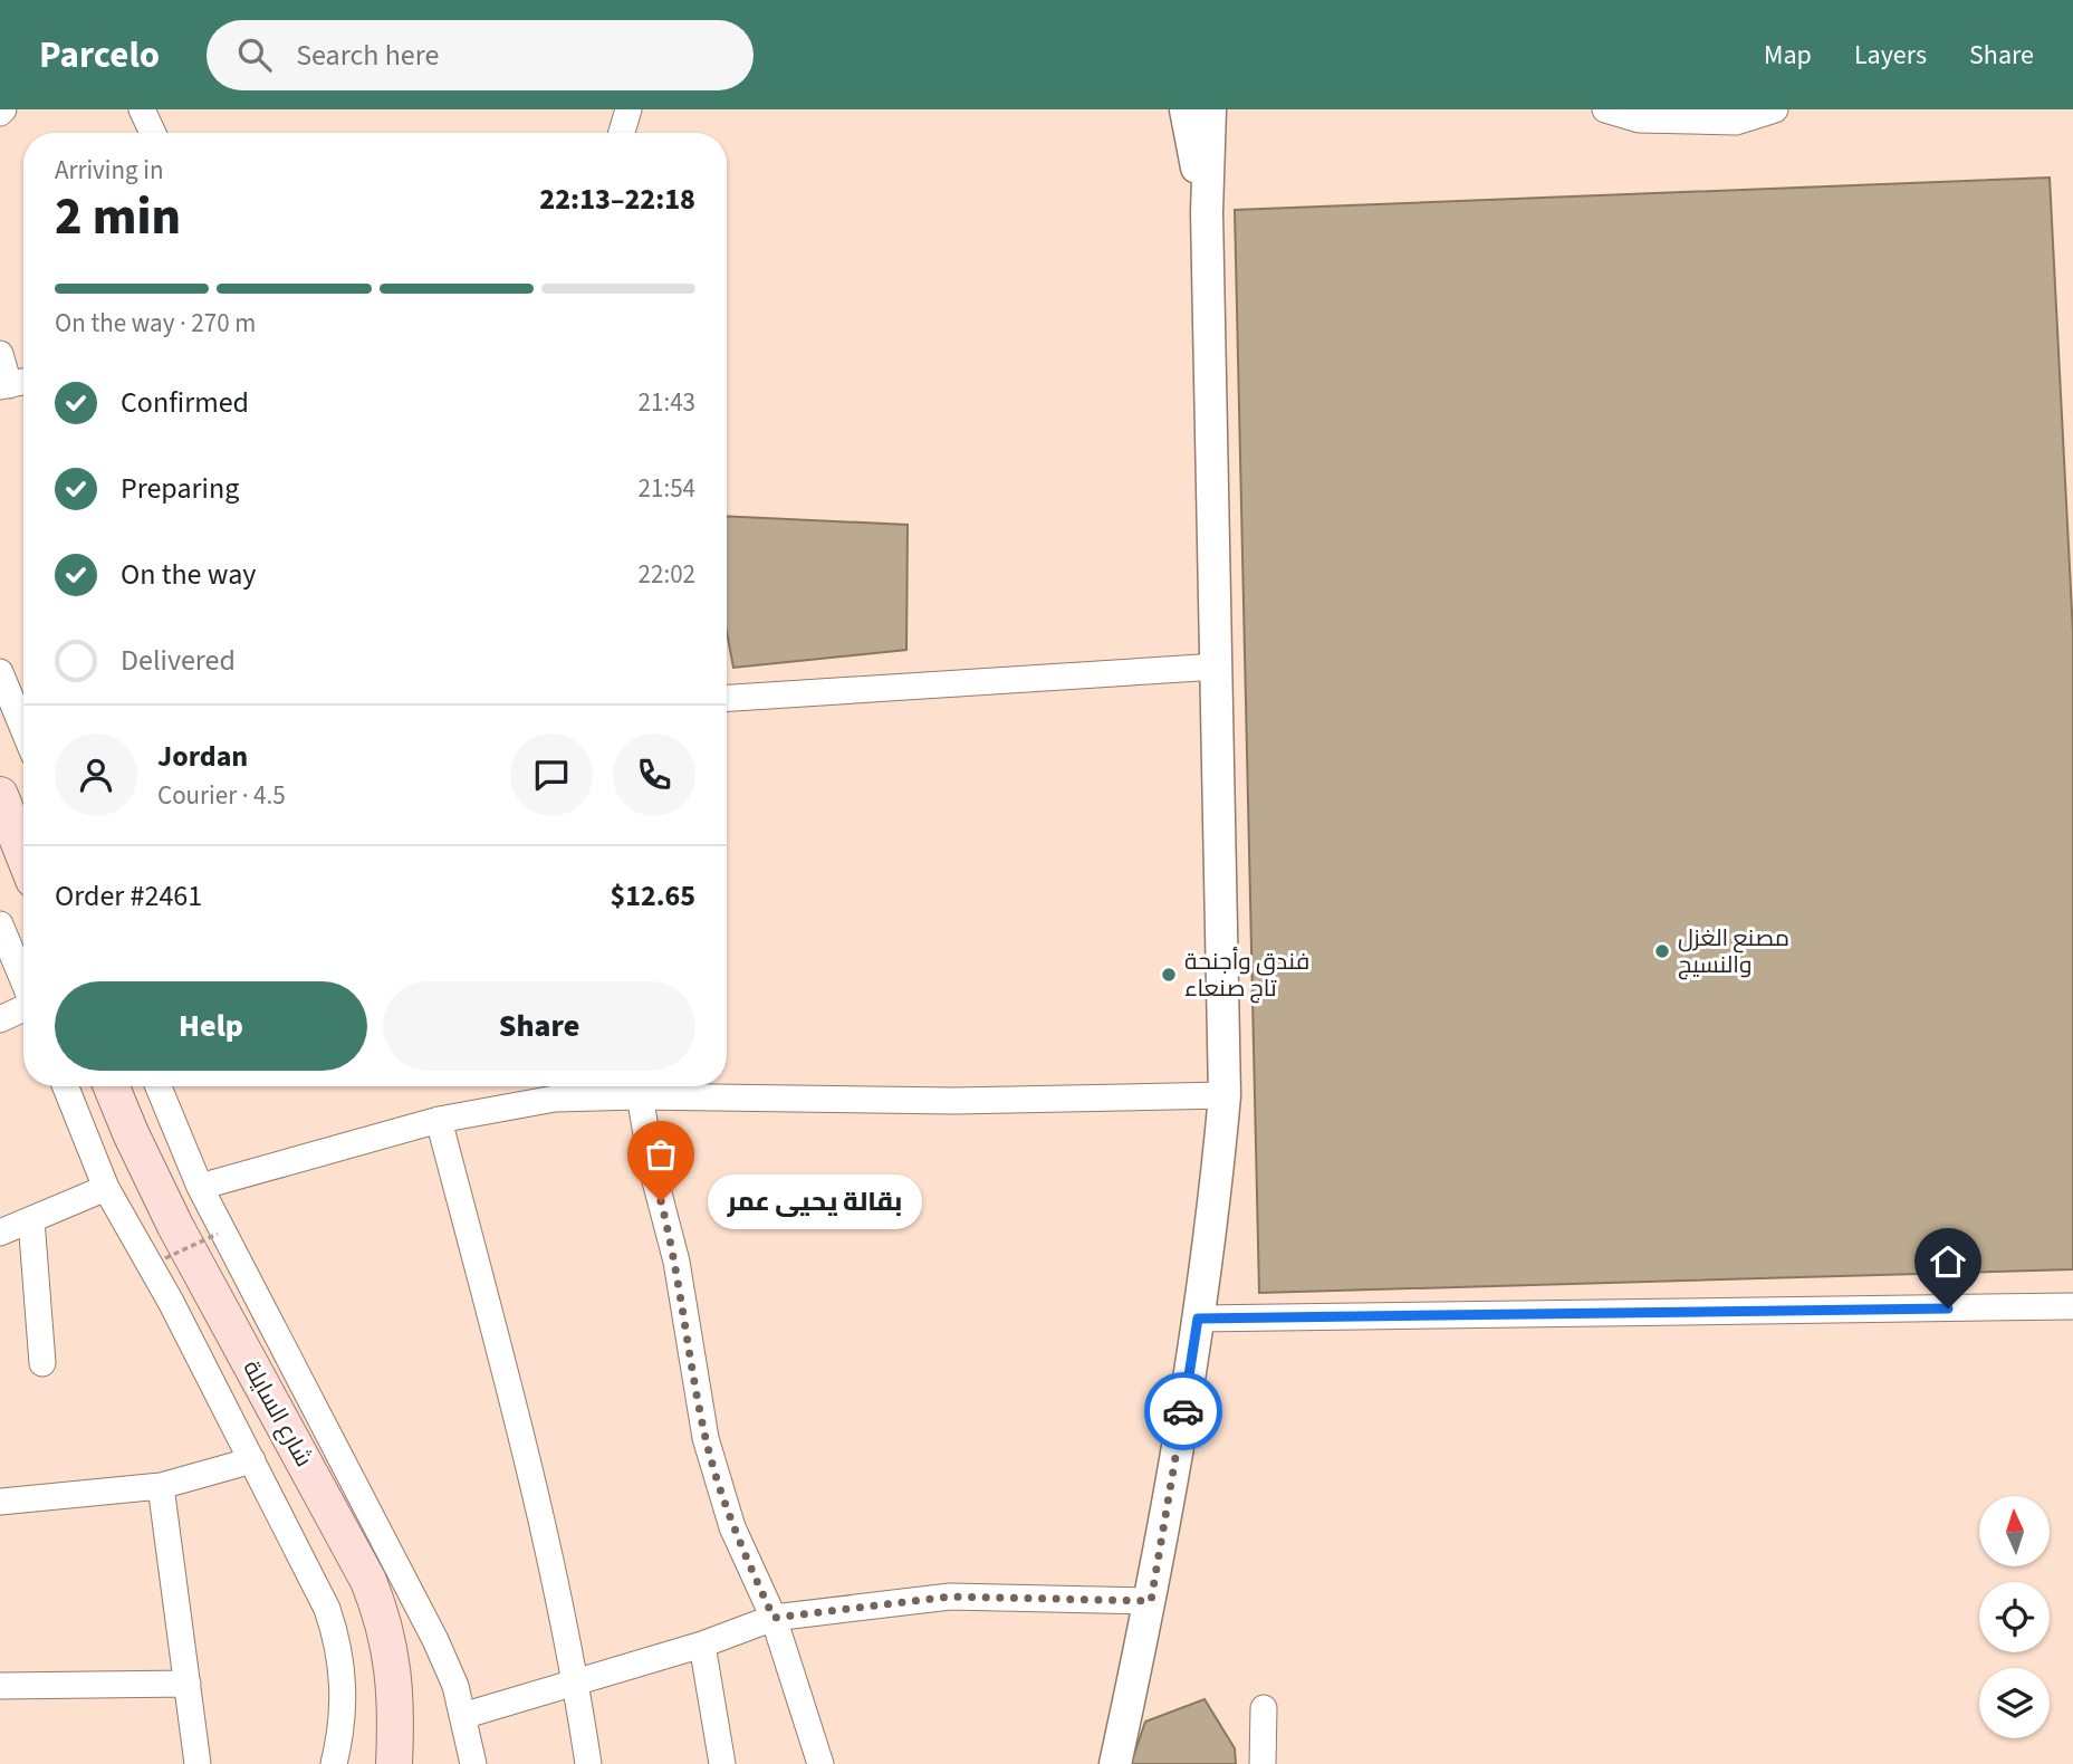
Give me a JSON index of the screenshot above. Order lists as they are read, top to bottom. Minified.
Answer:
{"streets":{"main road":["شارع السايلة"]},"places":["مصنع الغزل والنسيج","فندق وأجنحة تاج صنعاء","بقالة يحيى عمر"],"north":"top","page":{"header":"Parcelo","search":"Search here","nav":["Map","Layers","Share"],"heading":["2 min","Arriving in","22:13–22:18"],"panel":["Jordan","Courier · 4.5","Order #2461","$12.65"],"bar":"On the way · 270 m","list":[["Confirmed","21:43"],["Preparing","21:54"],["On the way","22:02"],"Delivered"],"buttons":["Help","Share"],"bubble":"بقالة يحيى عمر"}}
